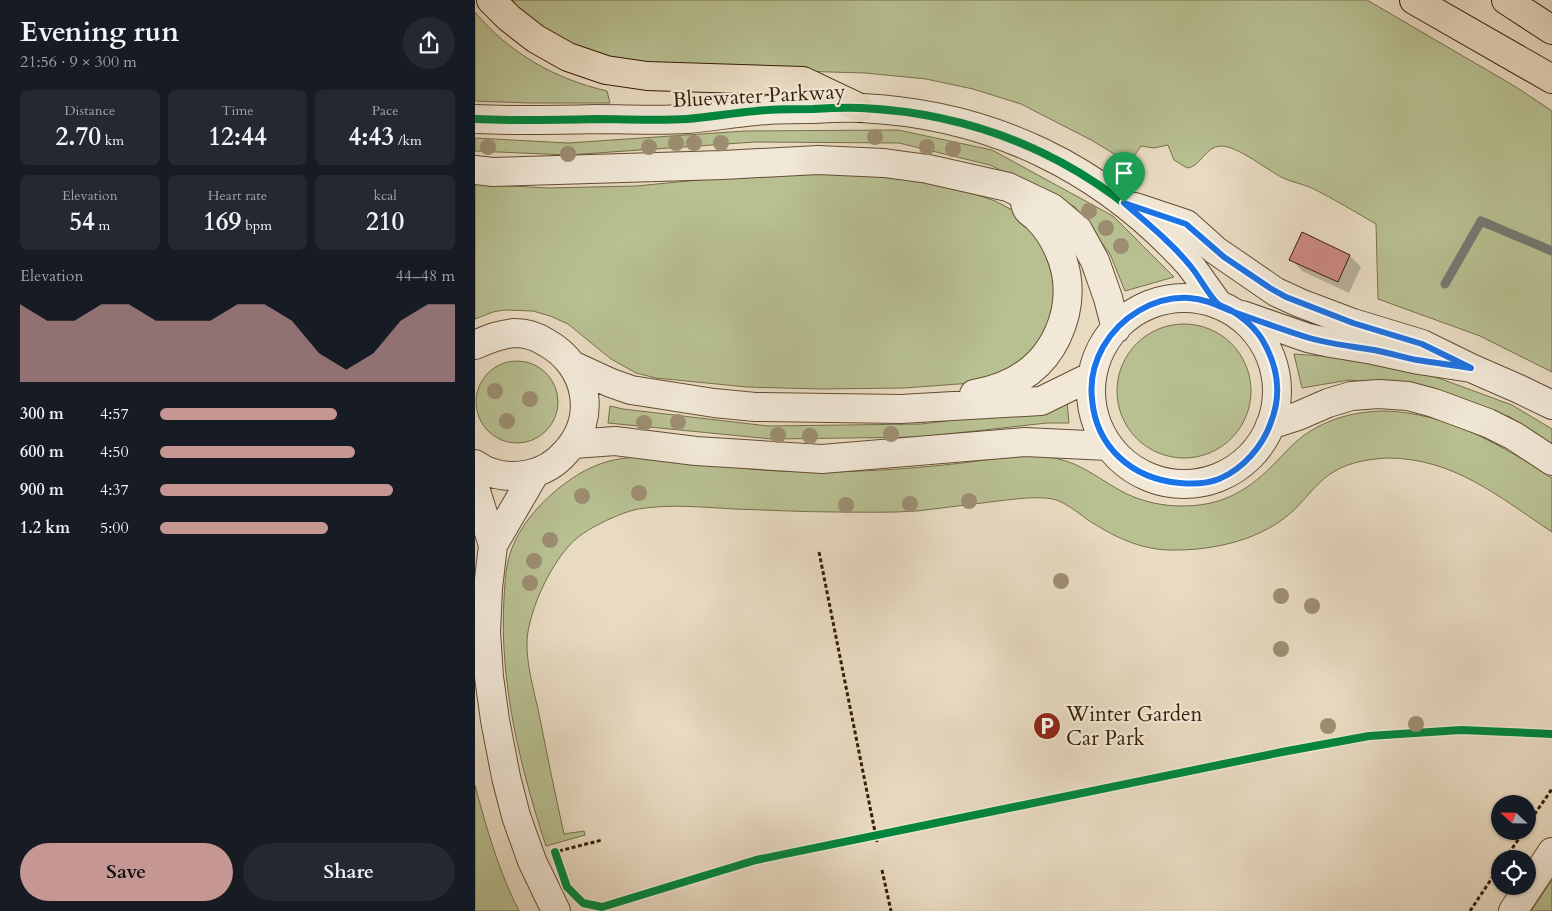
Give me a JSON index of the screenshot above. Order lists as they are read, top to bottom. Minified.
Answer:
{"streets":{"street":["Bluewater Parkway"]},"places":{"parking":["Winter Garden Car Park"]},"north":"left","page":{"heading":["Evening run","21:56 · 9 × 300 m"],"stats":[["Distance","2.70 km"],["Time","12:44"],["Pace","4:43 /km"],["Elevation","54 m"],["Heart rate","169 bpm"],["kcal","210"]],"chart":["Elevation","44–48 m"],"list":[{"name":"300 m","note":"4:57"},{"name":"600 m","note":"4:50"},{"name":"900 m","note":"4:37"},{"name":"1.2 km","note":"5:00"}],"buttons":["Save","Share"]}}
